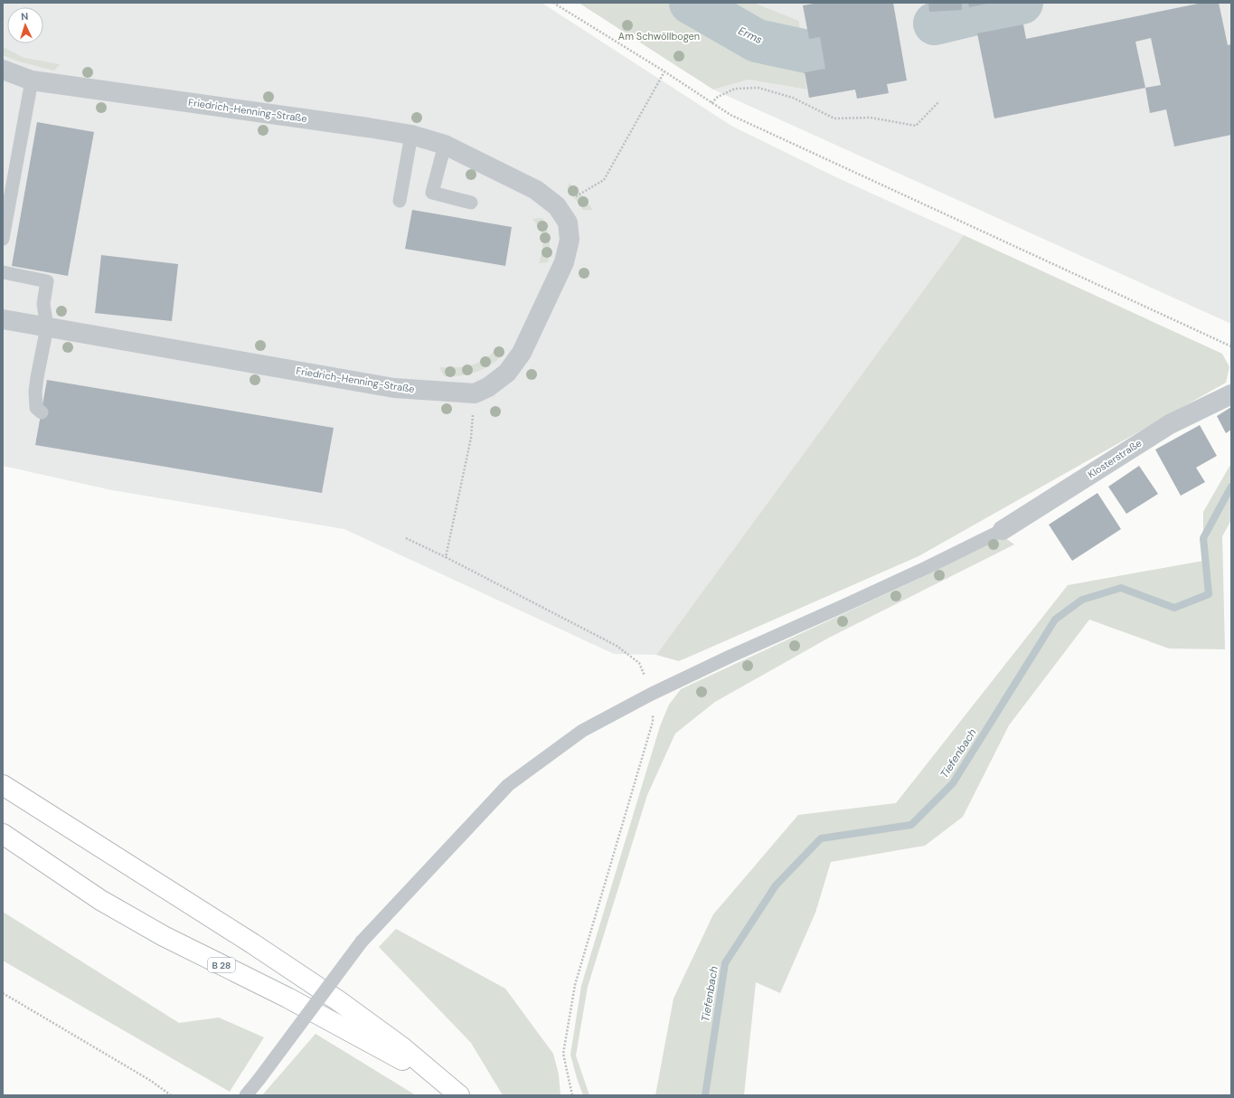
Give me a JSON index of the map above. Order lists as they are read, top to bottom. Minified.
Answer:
{"streets":{"main road":["B 28"],"street":["Friedrich-Henning-Straße","Klosterstraße"]},"water":["Erms","Tiefenbach"],"parks":["Am Schwöllbogen"],"north":"top"}
